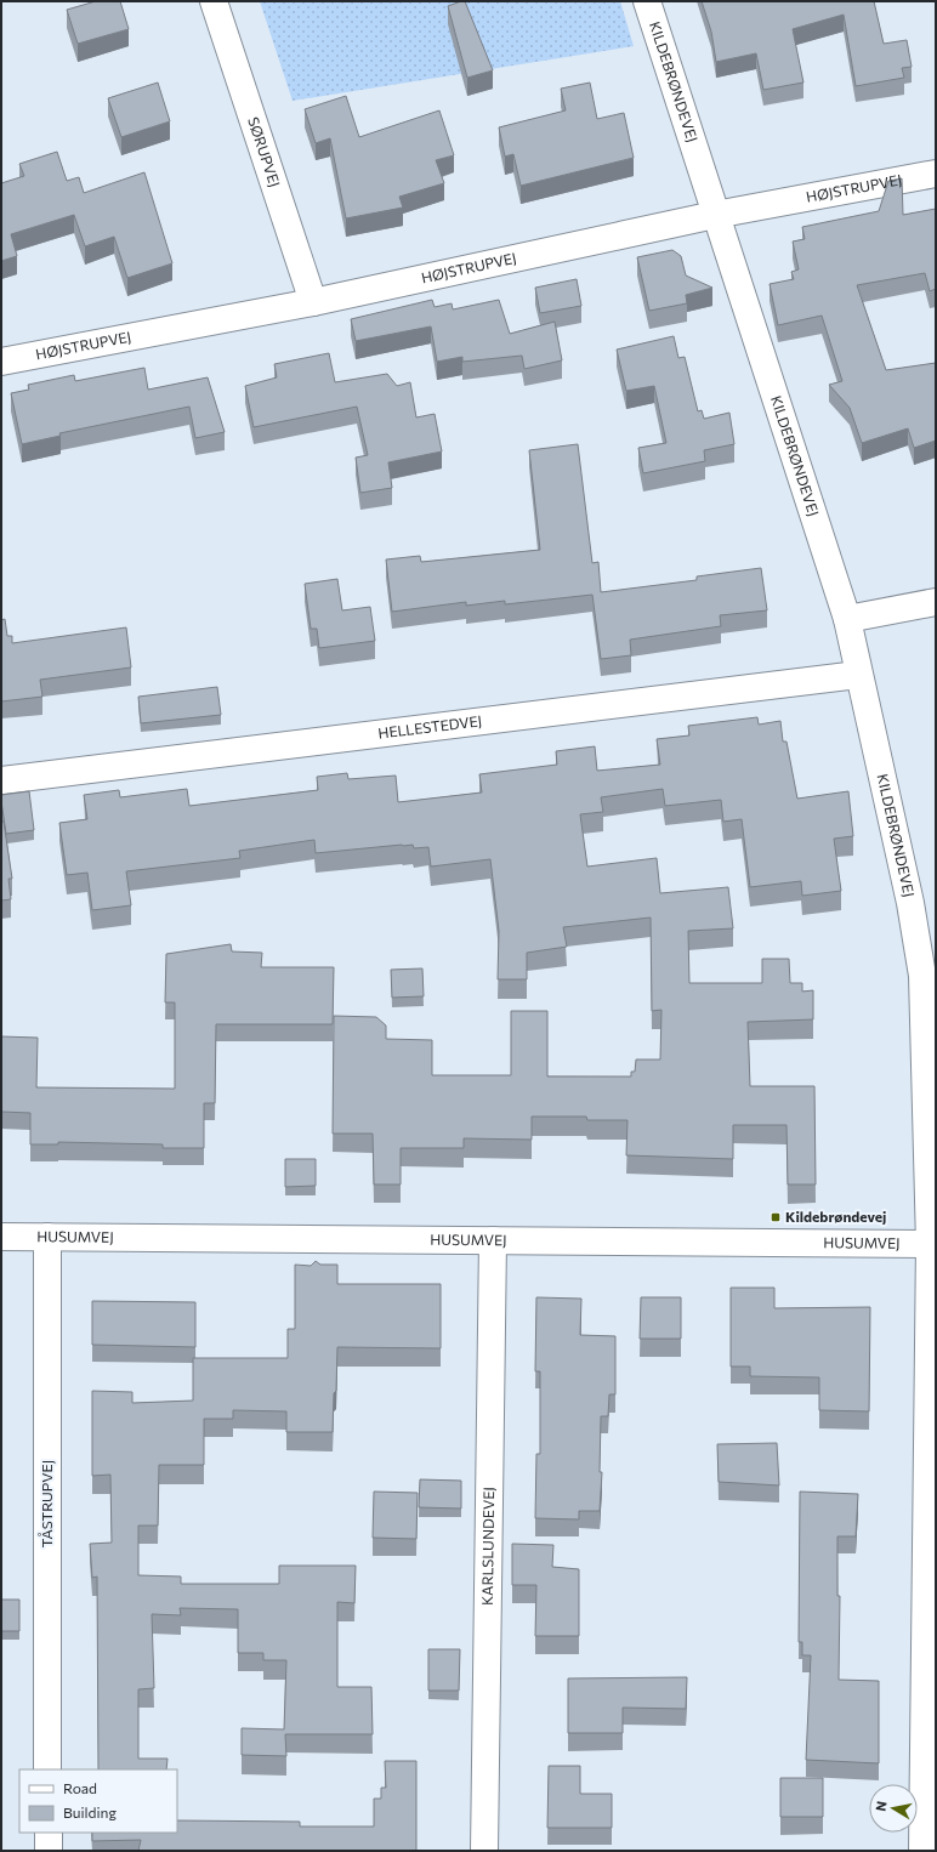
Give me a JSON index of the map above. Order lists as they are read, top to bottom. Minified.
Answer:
{"streets":{"street":["KILDEBRØNDEVEJ","SØRUPVEJ","HØJSTRUPVEJ","HELLESTEDVEJ","HUSUMVEJ","TÅSTRUPVEJ","KARLSLUNDEVEJ"]},"crossings":[["KILDEBRØNDEVEJ","HØJSTRUPVEJ"],["KILDEBRØNDEVEJ","HELLESTEDVEJ"],["KILDEBRØNDEVEJ","HUSUMVEJ"],["SØRUPVEJ","HØJSTRUPVEJ"],["HUSUMVEJ","TÅSTRUPVEJ"],["HUSUMVEJ","KARLSLUNDEVEJ"]],"places":{"transit":["Kildebrøndevej"]},"legend":["Road","Building"],"north":"left"}
